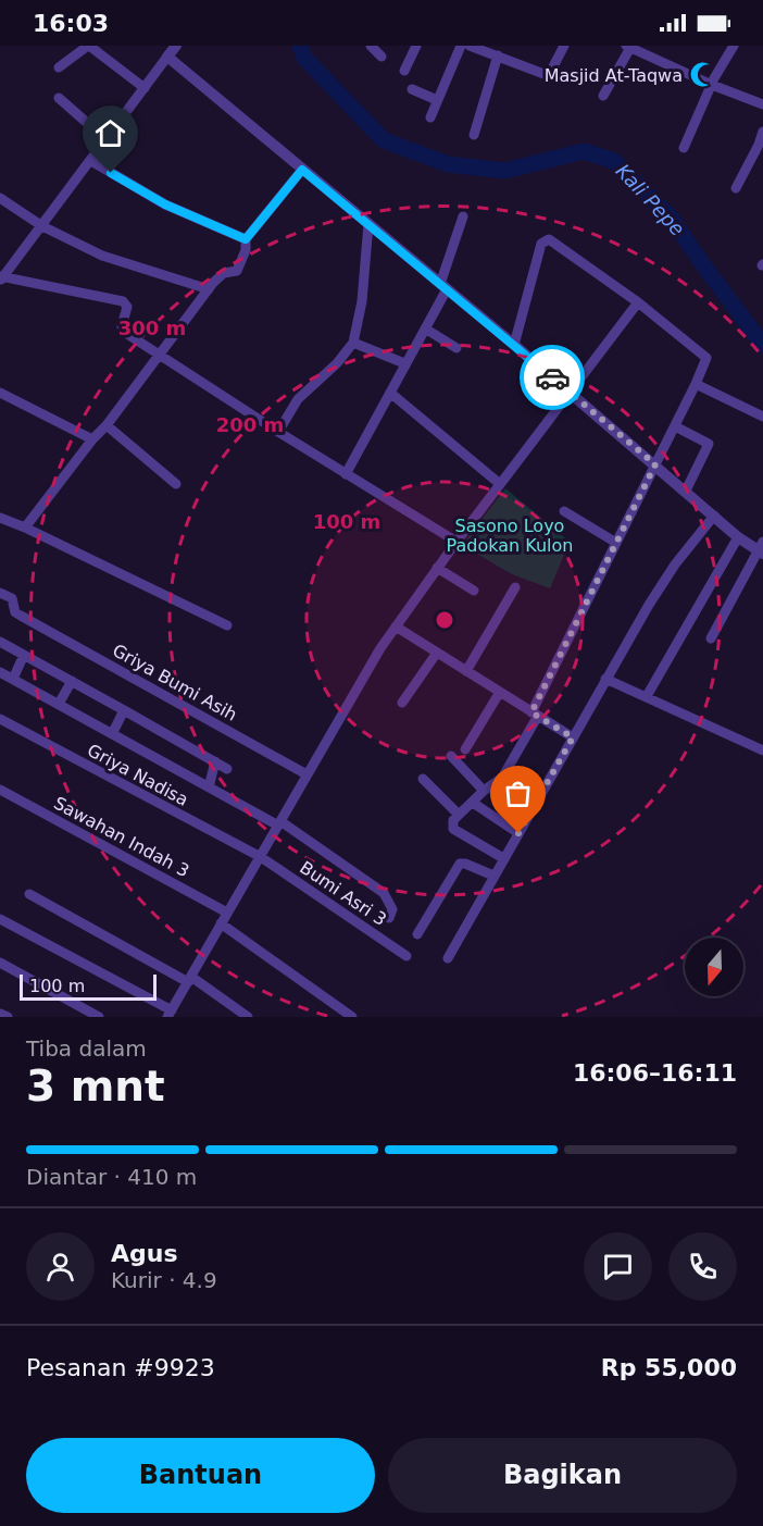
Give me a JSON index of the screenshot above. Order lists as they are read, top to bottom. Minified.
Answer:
{"streets":{"street":["Griya Bumi Asih","Griya Nadisa","Sawahan Indah 3","Bumi Asri 3"]},"crossings":[["Griya Nadisa","Bumi Asri 3"]],"water":["Kali Pepe"],"parks":["Sasono Loyo Padokan Kulon"],"places":{"mosque":["Masjid At-Taqwa"]},"scale_bar":"100 m","north":"bottom","page":{"status":"16:03","scale":"100 m","heading":["3 mnt","Tiba dalam","16:06–16:11"],"panel":["Agus","Kurir · 4.9","Pesanan #9923","Rp 55,000"],"bar":"Diantar · 410 m","buttons":["Bantuan","Bagikan"]},"rings":["300 m","200 m","100 m"]}
